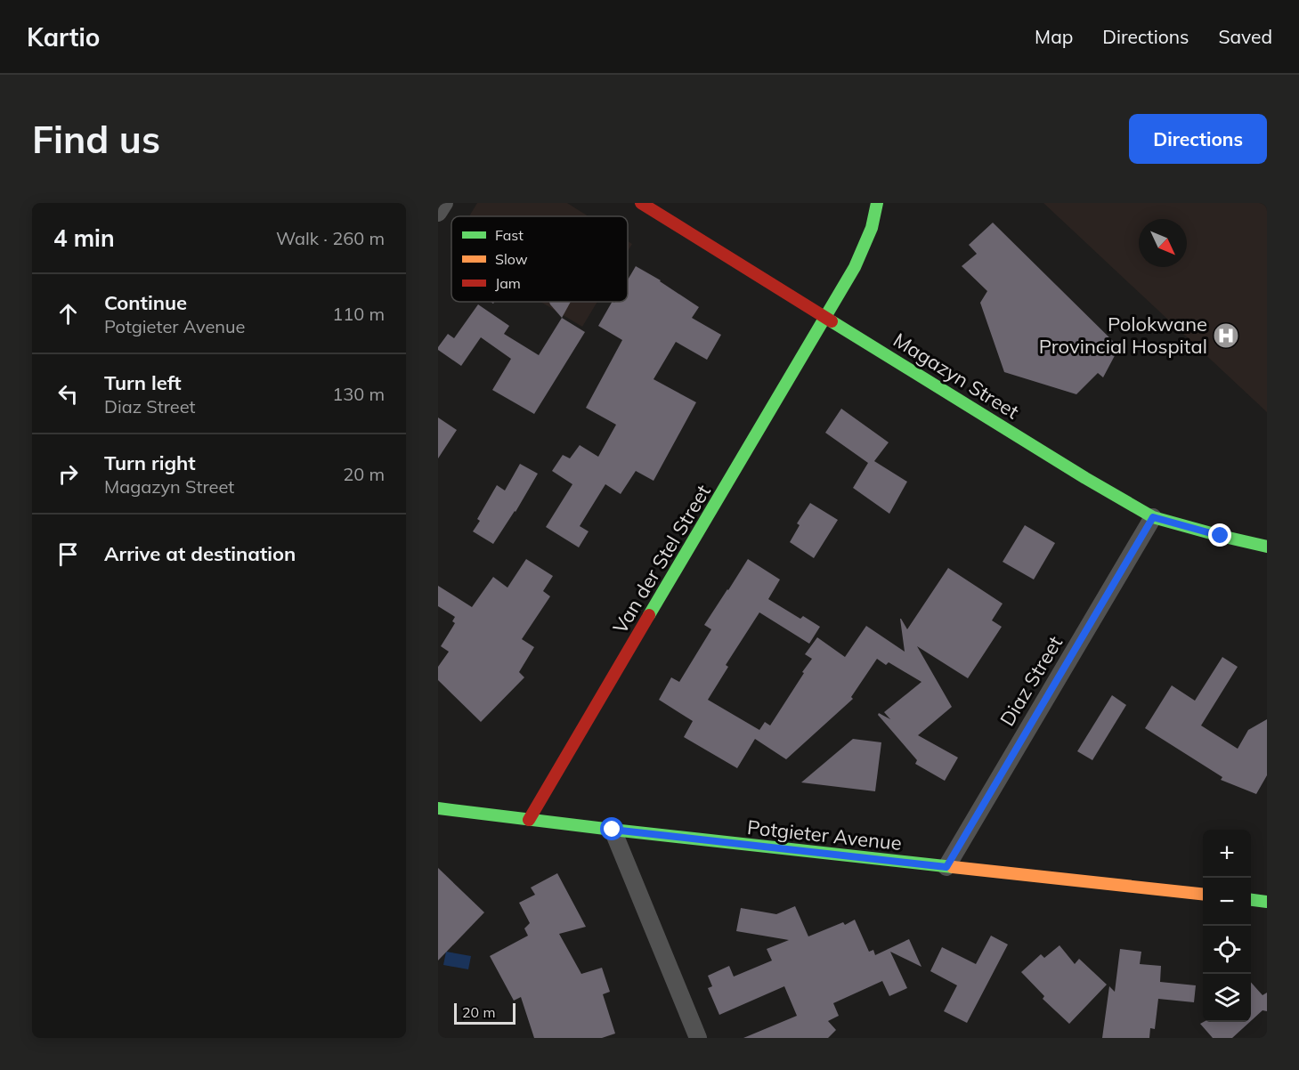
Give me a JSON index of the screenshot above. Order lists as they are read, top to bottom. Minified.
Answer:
{"streets":{"street":["Magazyn Street","Van der Stel Street","Diaz Street","Potgieter Avenue"]},"crossings":[["Magazyn Street","Van der Stel Street"],["Magazyn Street","Diaz Street"],["Van der Stel Street","Potgieter Avenue"],["Diaz Street","Potgieter Avenue"]],"places":{"hospital":["Polokwane Provincial Hospital"]},"legend":["Fast","Slow","Jam"],"scale_bar":"20 m","north":"bottom right","page":{"header":"Kartio","nav":["Map","Directions","Saved"],"buttons":"Directions","title":"Find us","heading":["4 min","Walk · 260 m"],"list":[["Continue","Potgieter Avenue","110 m"],["Turn left","Diaz Street","130 m"],["Turn right","Magazyn Street","20 m"],"Arrive at destination"],"map_buttons":["+","−"],"scale":"20 m"}}
